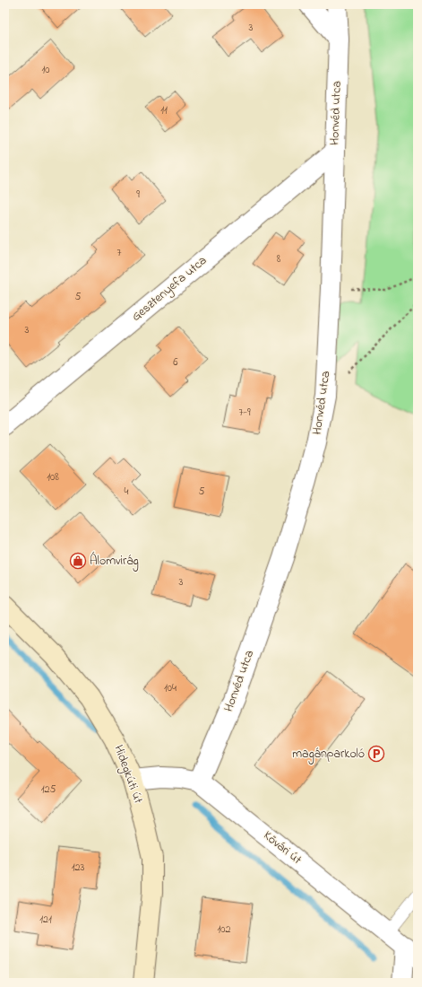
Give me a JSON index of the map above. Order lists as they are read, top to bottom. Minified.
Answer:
{"streets":{"main road":["Hidegkúti út"],"street":["Honvéd utca","Gesztenyefa utca","Kővári út"]},"crossings":[["Honvéd utca","Gesztenyefa utca"],["Honvéd utca","Kővári út"],["Hidegkúti út","Kővári út"]],"places":{"shop":["Álomvirág"],"parking":["magánparkoló"]},"house_numbers":["3","10","11","9","7","8","5","3","6","7-9","108","4","5","3","104","125","123","121","102"]}
